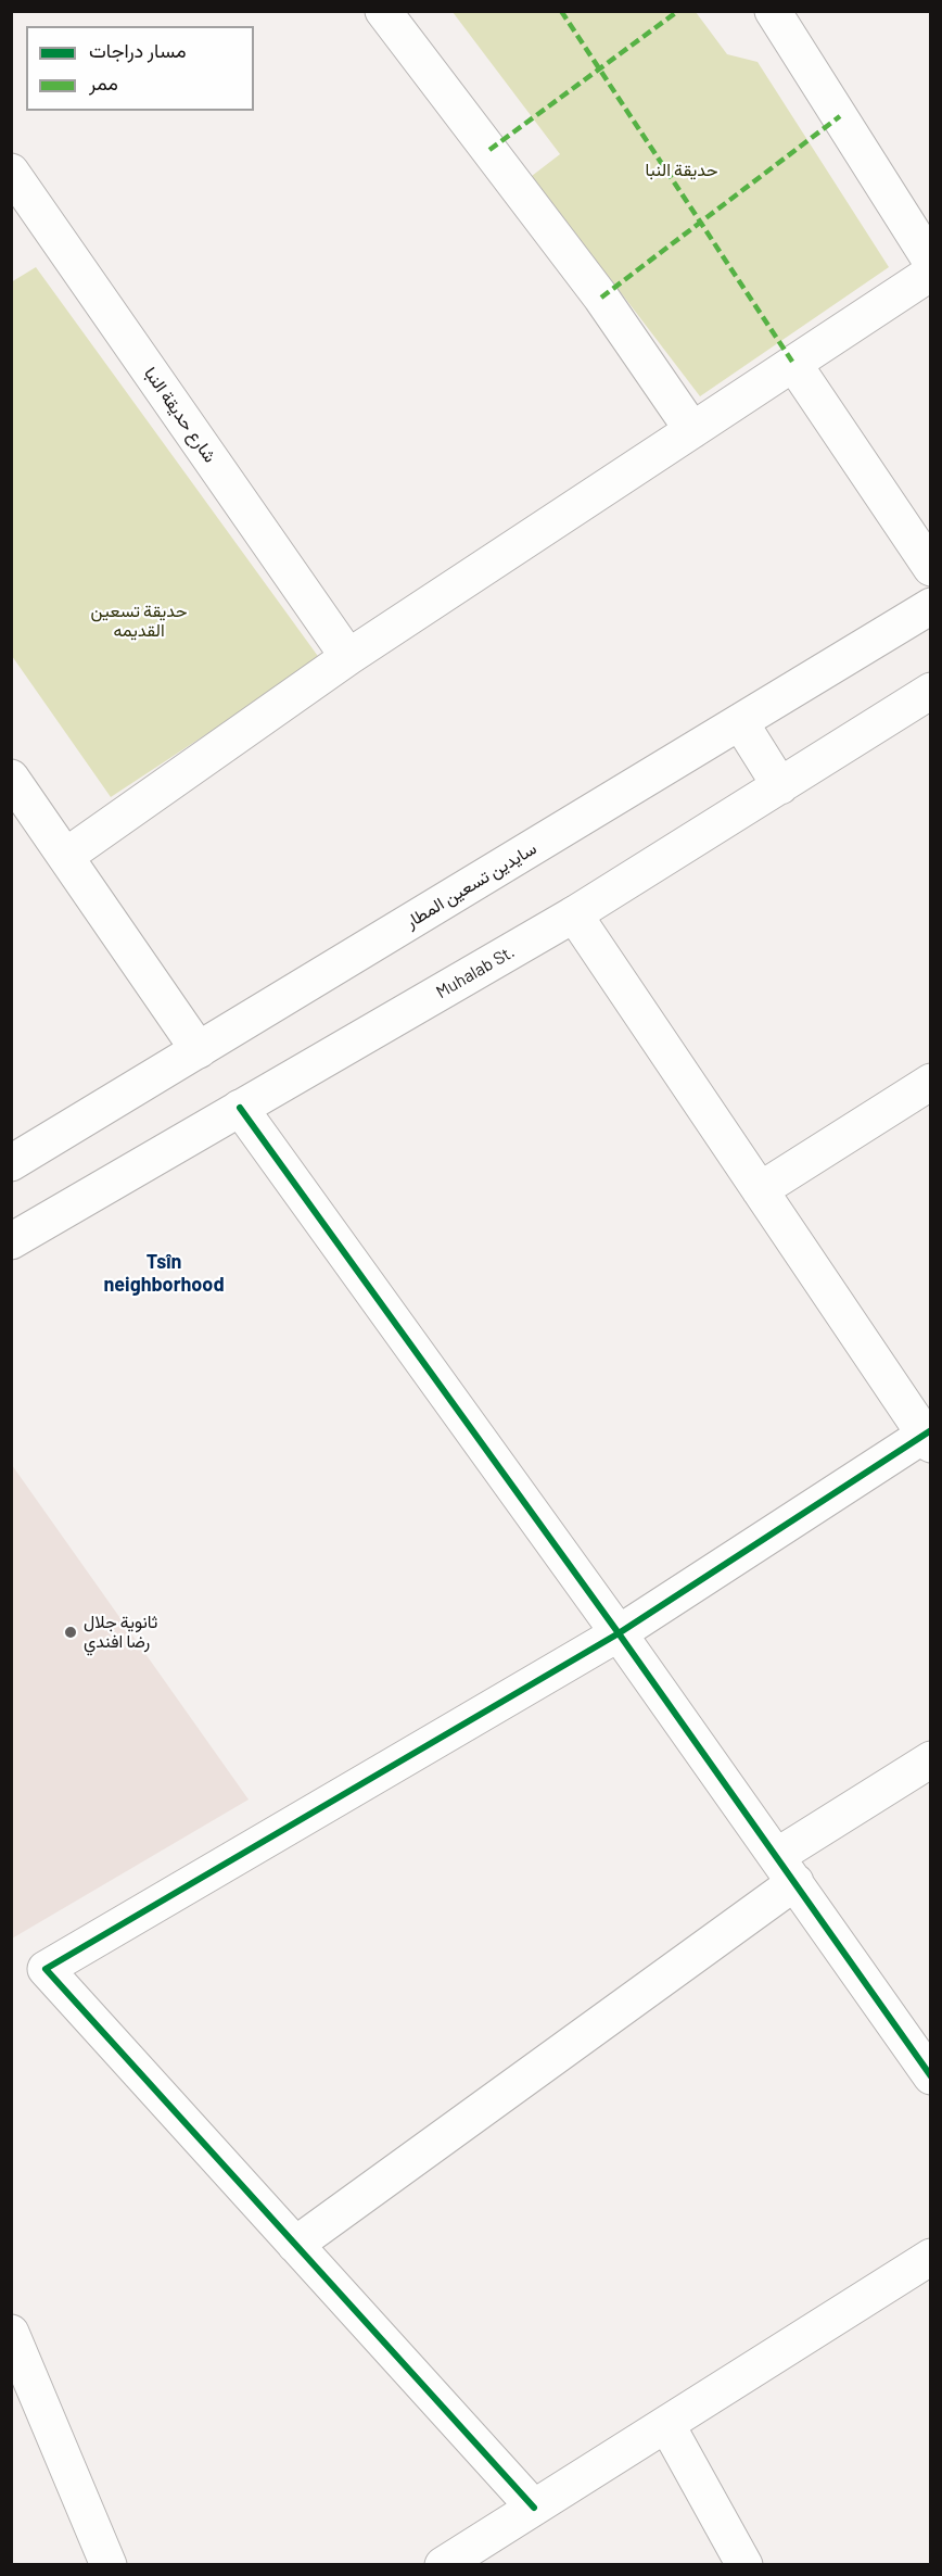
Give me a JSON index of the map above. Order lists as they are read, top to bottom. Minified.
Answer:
{"streets":{"street":["شارع حديقة النبا","سايدين تسعين المطار","Muhalab St."]},"districts":["Tsîn neighborhood"],"parks":["حديقة النبا","حديقة تسعين القديمه"],"places":["ثانوية جلال رضا افندي"],"legend":["مسار دراجات","ممر"]}
